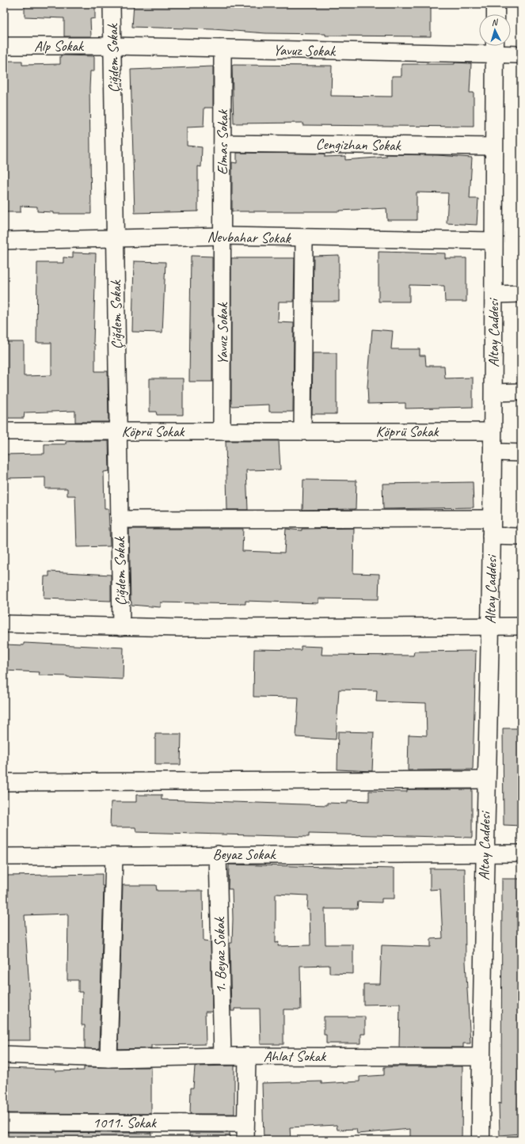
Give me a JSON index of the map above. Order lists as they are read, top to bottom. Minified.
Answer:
{"streets":{"main road":["Altay Caddesi"],"street":["Alp Sokak","Yavuz Sokak","Çiğdem Sokak","Elmas Sokak","Cengizhan Sokak","Nevbahar Sokak","Köprü Sokak","Beyaz Sokak","1. Beyaz Sokak","Ahlat Sokak","1011. Sokak"]},"crossings":[["Alp Sokak","Yavuz Sokak"],["Alp Sokak","Çiğdem Sokak"],["Yavuz Sokak","Çiğdem Sokak"],["Yavuz Sokak","Elmas Sokak"],["Yavuz Sokak","Nevbahar Sokak"],["Yavuz Sokak","Altay Caddesi"],["Yavuz Sokak","Köprü Sokak"],["Çiğdem Sokak","Nevbahar Sokak"],["Çiğdem Sokak","Köprü Sokak"],["Elmas Sokak","Cengizhan Sokak"],["Elmas Sokak","Nevbahar Sokak"],["Cengizhan Sokak","Altay Caddesi"],["Nevbahar Sokak","Altay Caddesi"],["Altay Caddesi","Köprü Sokak"],["Altay Caddesi","Beyaz Sokak"],["Altay Caddesi","Ahlat Sokak"],["Beyaz Sokak","1. Beyaz Sokak"],["1. Beyaz Sokak","Ahlat Sokak"]],"north":"top"}
